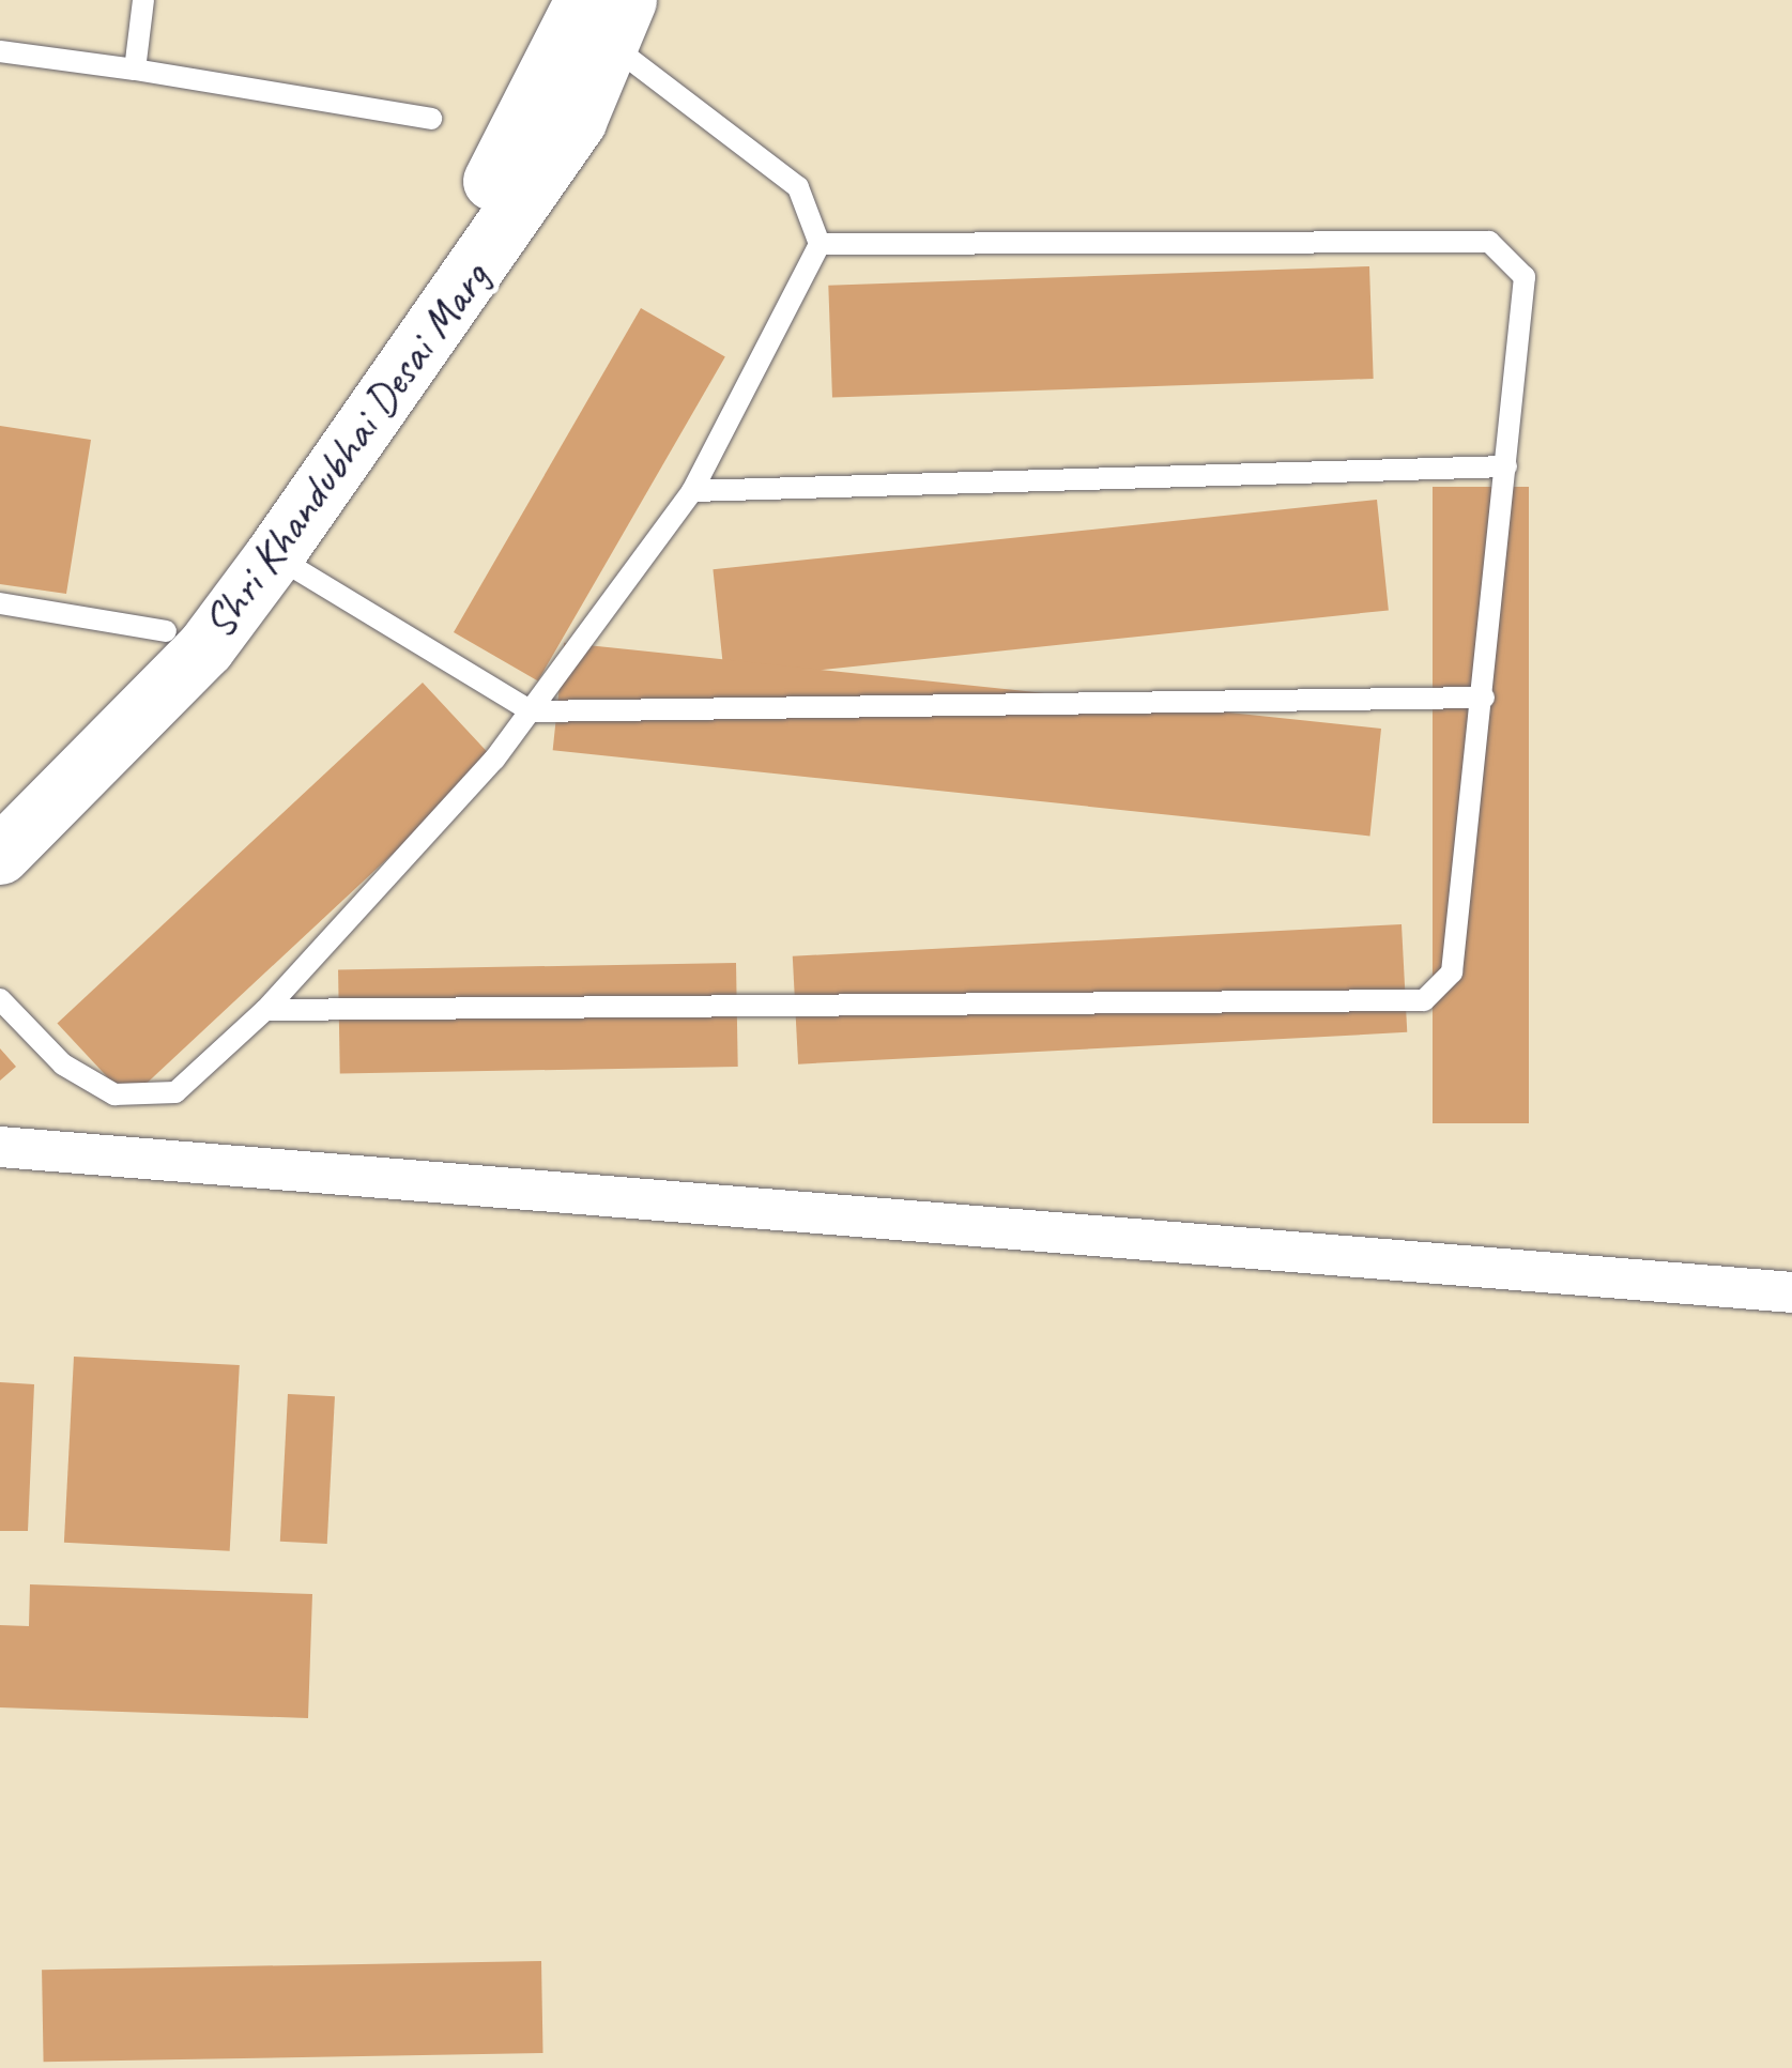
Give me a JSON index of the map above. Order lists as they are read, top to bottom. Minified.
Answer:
{"streets":{"main road":["Shri Khandubhai Desai Marg"]}}
